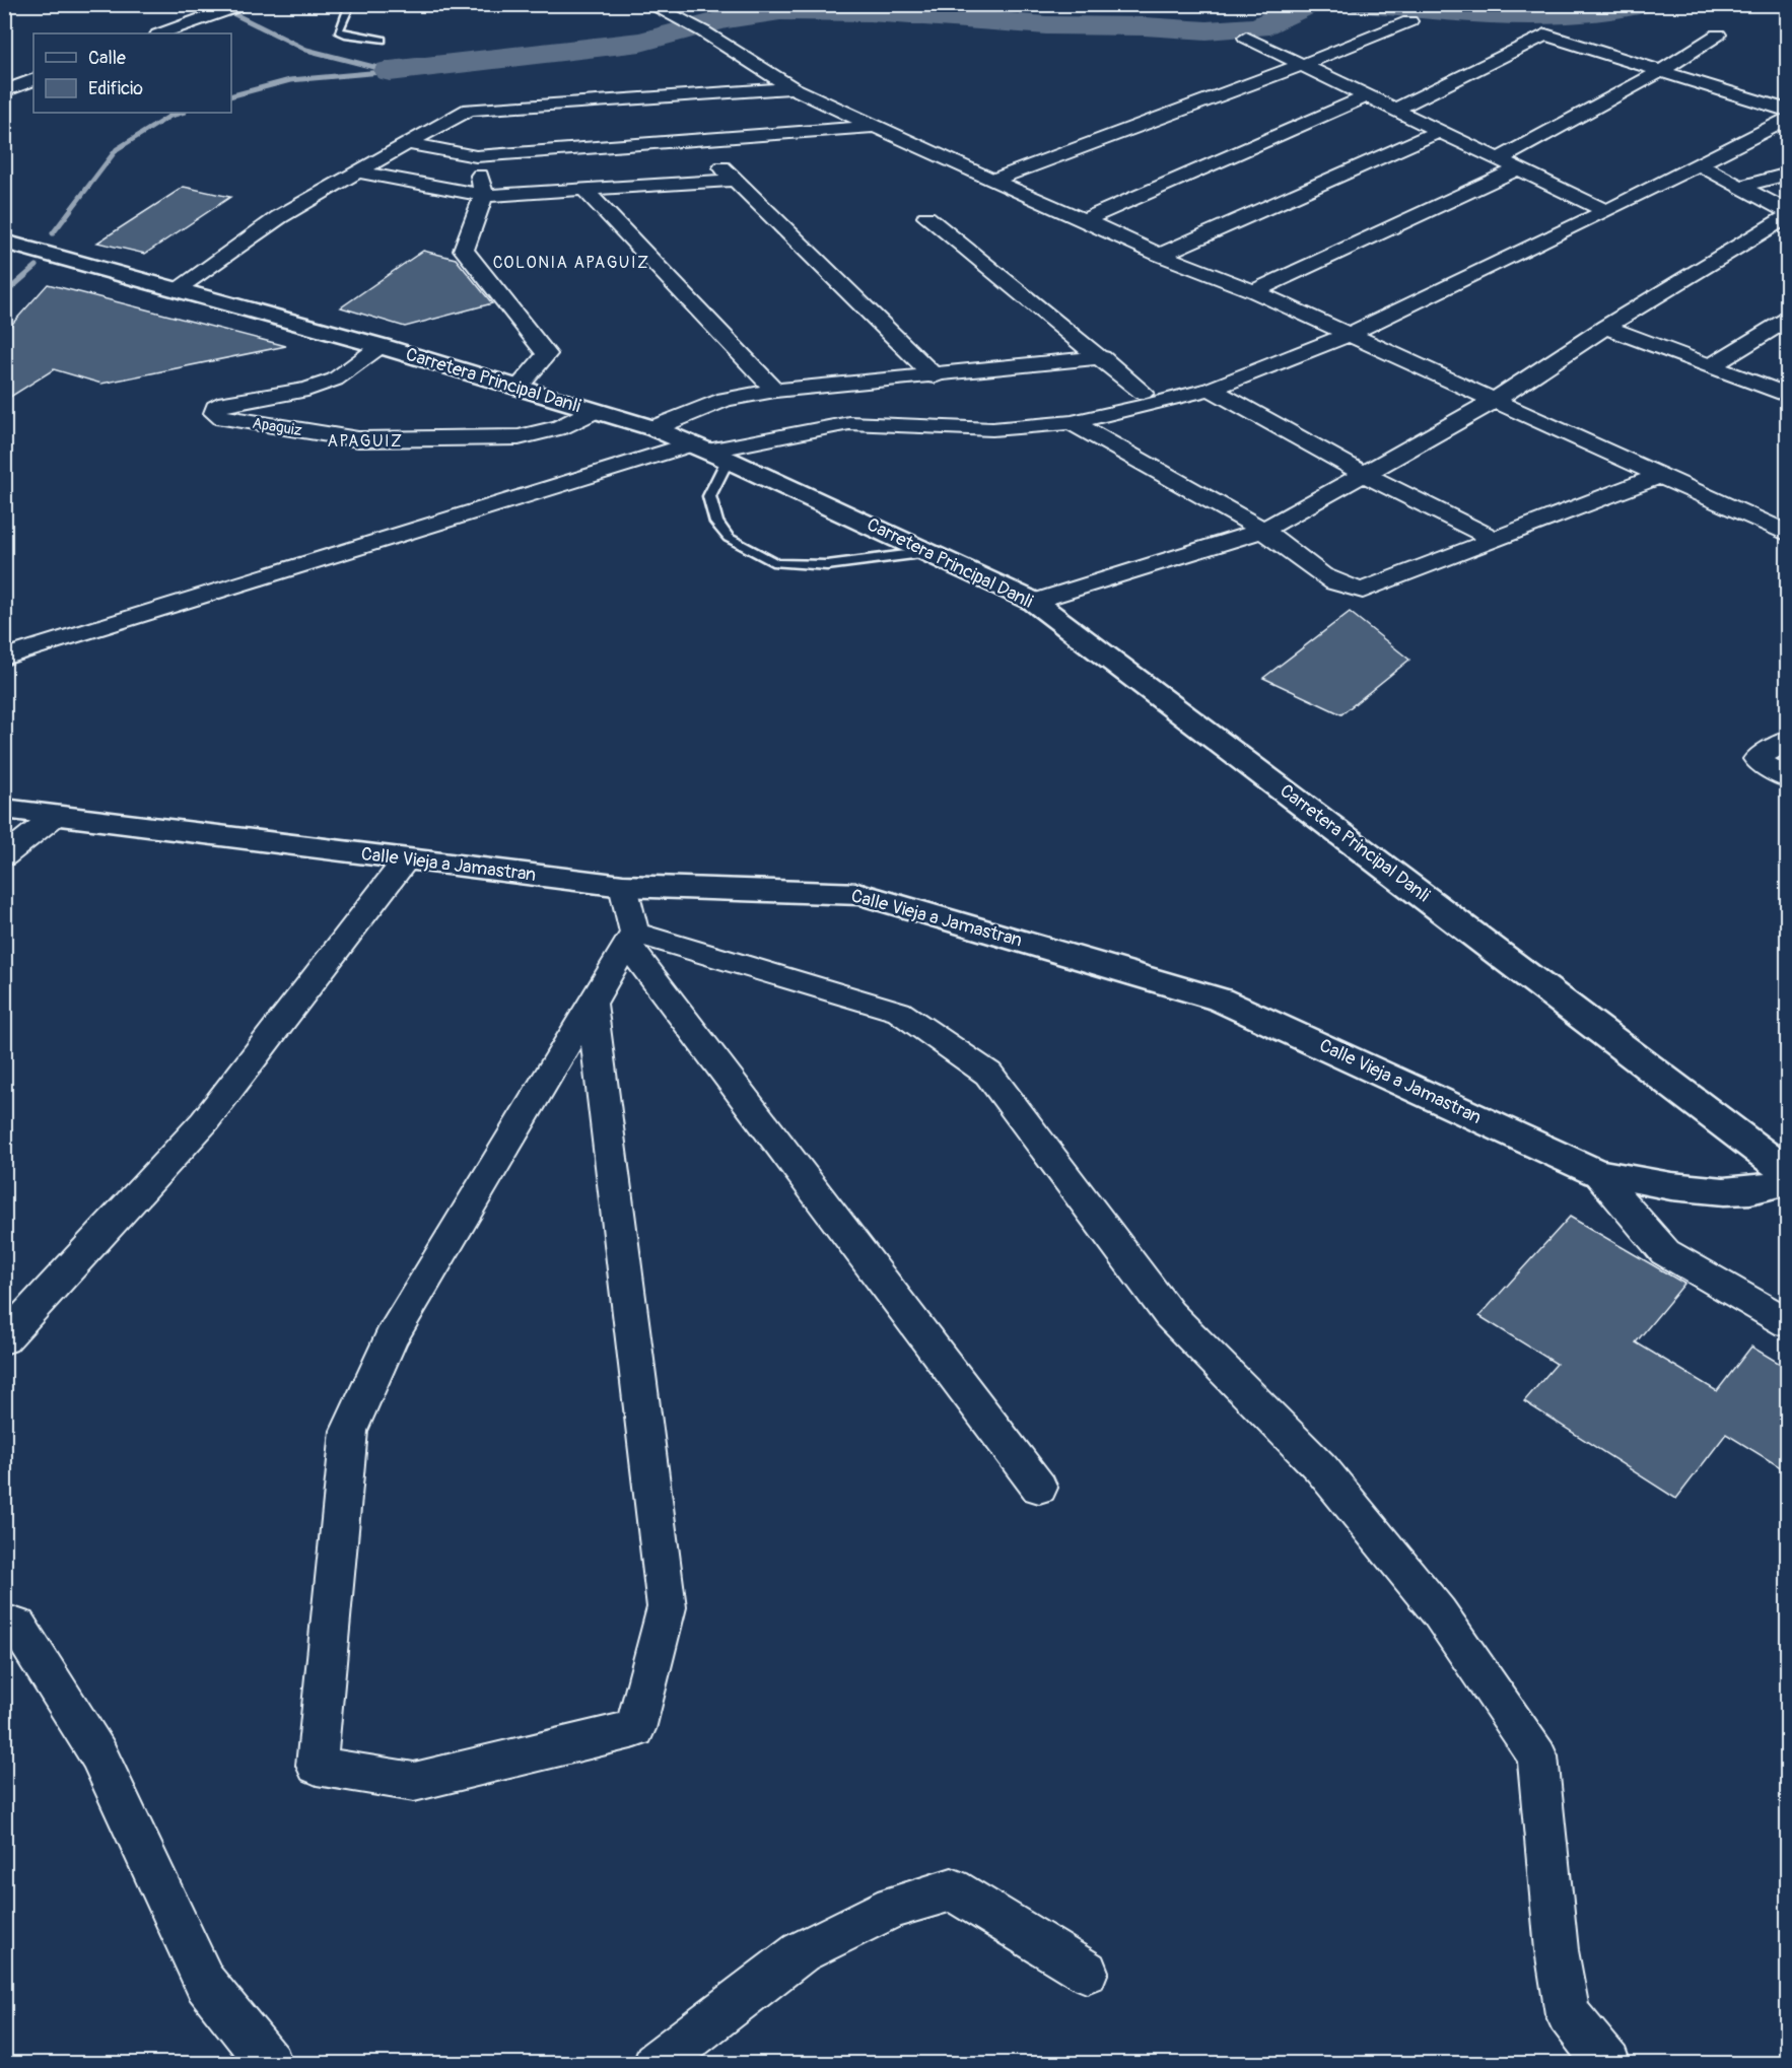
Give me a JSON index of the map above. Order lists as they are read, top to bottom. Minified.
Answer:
{"streets":{"main road":["Carretera Principal Danli","Calle Vieja a Jamastran"],"street":["Apaguiz"]},"crossings":[["Carretera Principal Danli","Apaguiz"]],"districts":["COLONIA APAGUIZ","APAGUIZ"],"legend":["Calle","Edificio"]}
